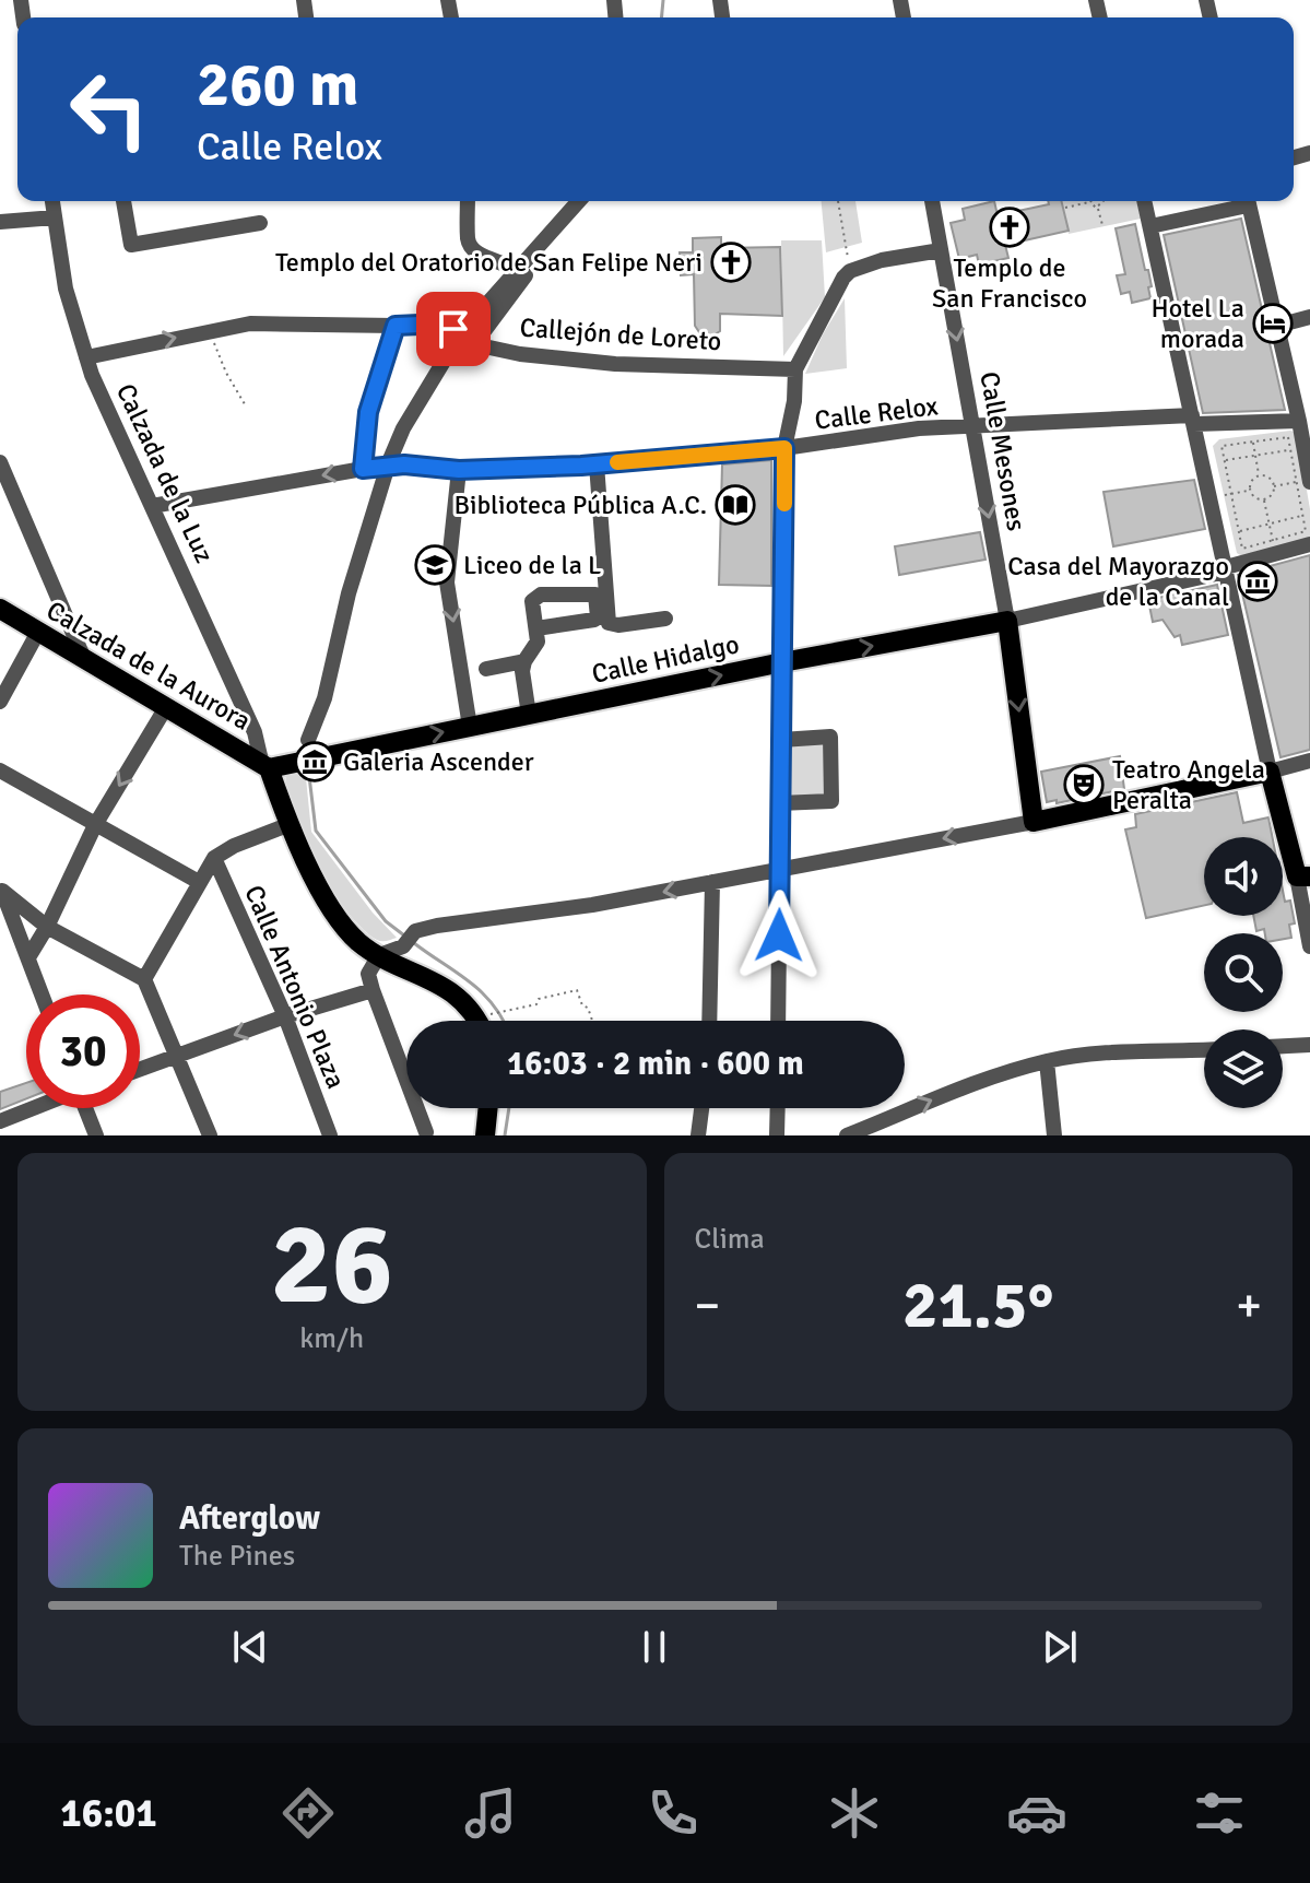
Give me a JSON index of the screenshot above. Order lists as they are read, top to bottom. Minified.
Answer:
{"streets":{"main road":["Calle Mesones","Calzada de la Luz","Calle Hidalgo","Calzada de la Aurora"],"street":["Callejón de Loreto","Calle Relox","Calle Antonio Plaza"]},"crossings":[["Callejón de Loreto","Calzada de la Luz"],["Calle Relox","Calle Mesones"],["Calle Relox","Calzada de la Luz"],["Calle Mesones","Calle Hidalgo"],["Calzada de la Luz","Calle Hidalgo"],["Calzada de la Luz","Calzada de la Aurora"],["Calle Hidalgo","Calzada de la Aurora"]],"one_way":["Calle Mesones","Calle Hidalgo"],"places":{"church":["Templo de San Francisco","Templo del Oratorio de San Felipe Neri"],"hotel":["Hotel La morada"],"library":["Biblioteca Pública A.C."],"school or university":["Liceo de la L"],"museum":["Casa del Mayorazgo de la Canal","Galeria Ascender"],"theatre":["Teatro Angela Peralta"]},"page":{"turn":["260 m","Calle Relox"],"limit":"30","trip":"16:03 · 2 min · 600 m","tile":[["26","km/h"],"Clima"],"heat":["−","21.5°","+"],"song":["Afterglow","The Pines"],"tabs":"16:01"}}
